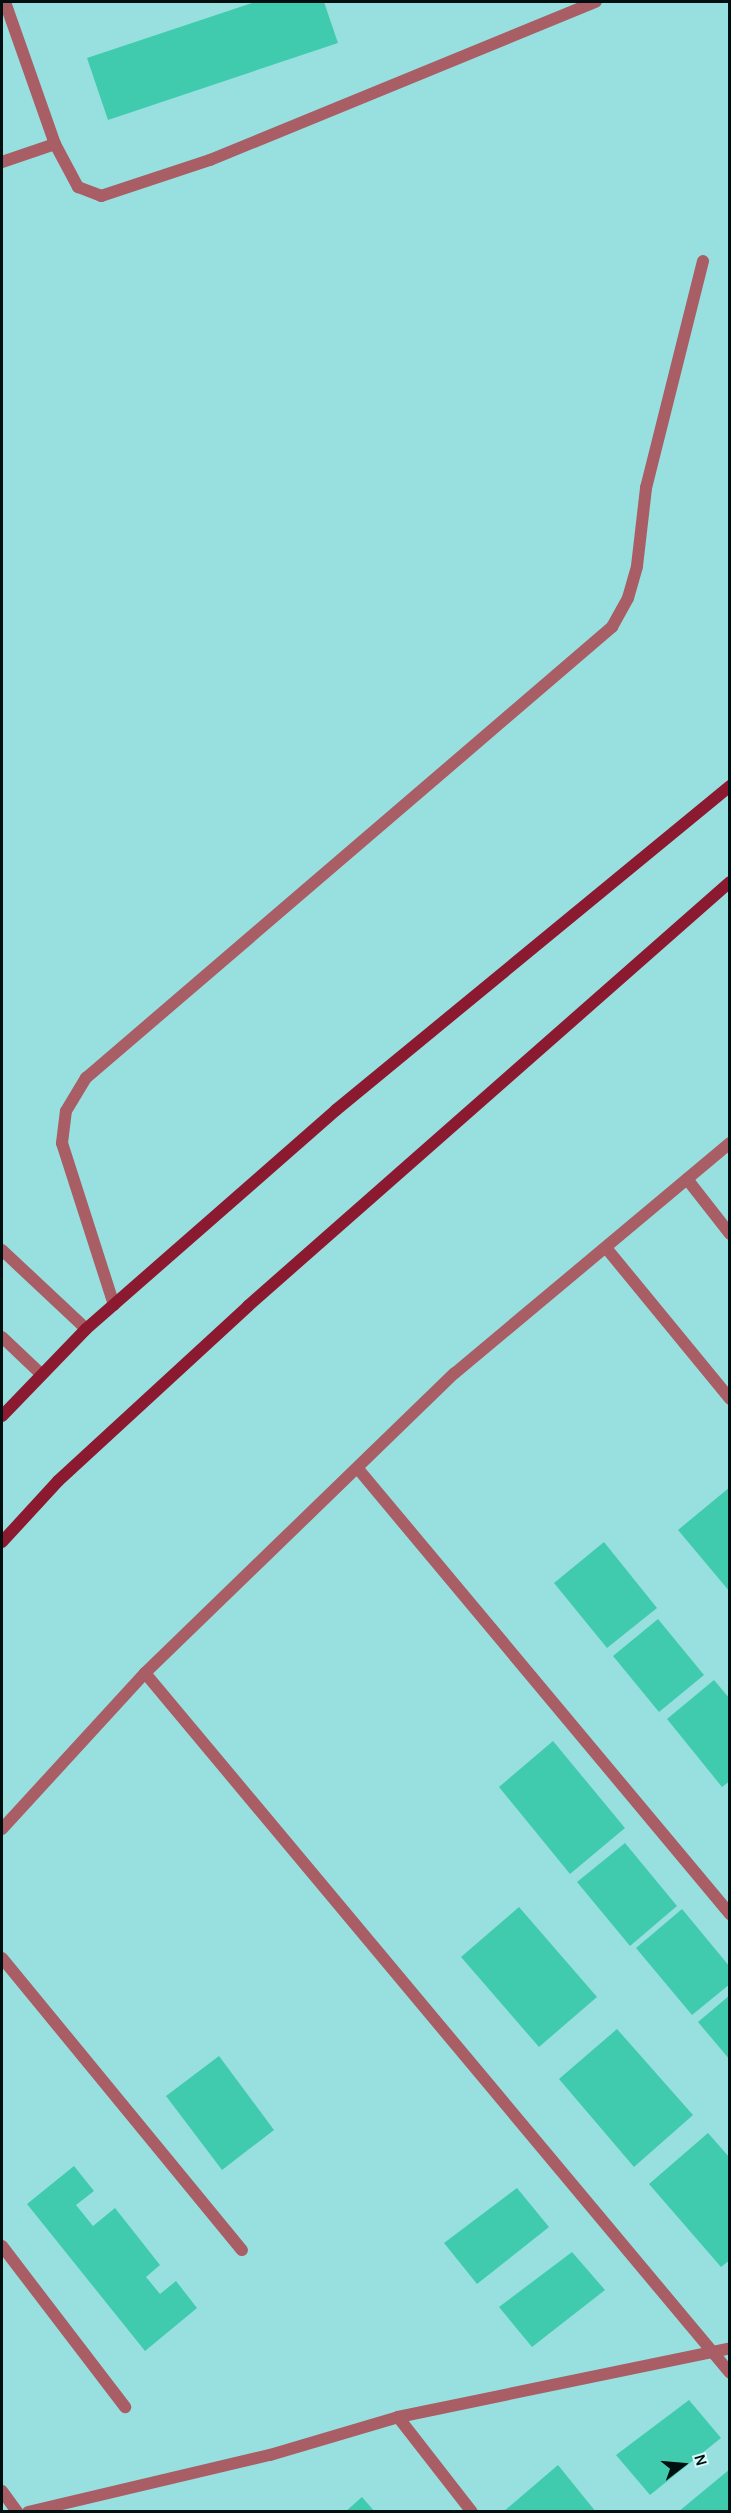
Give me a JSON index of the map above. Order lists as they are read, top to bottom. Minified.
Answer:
{"north":"right"}
